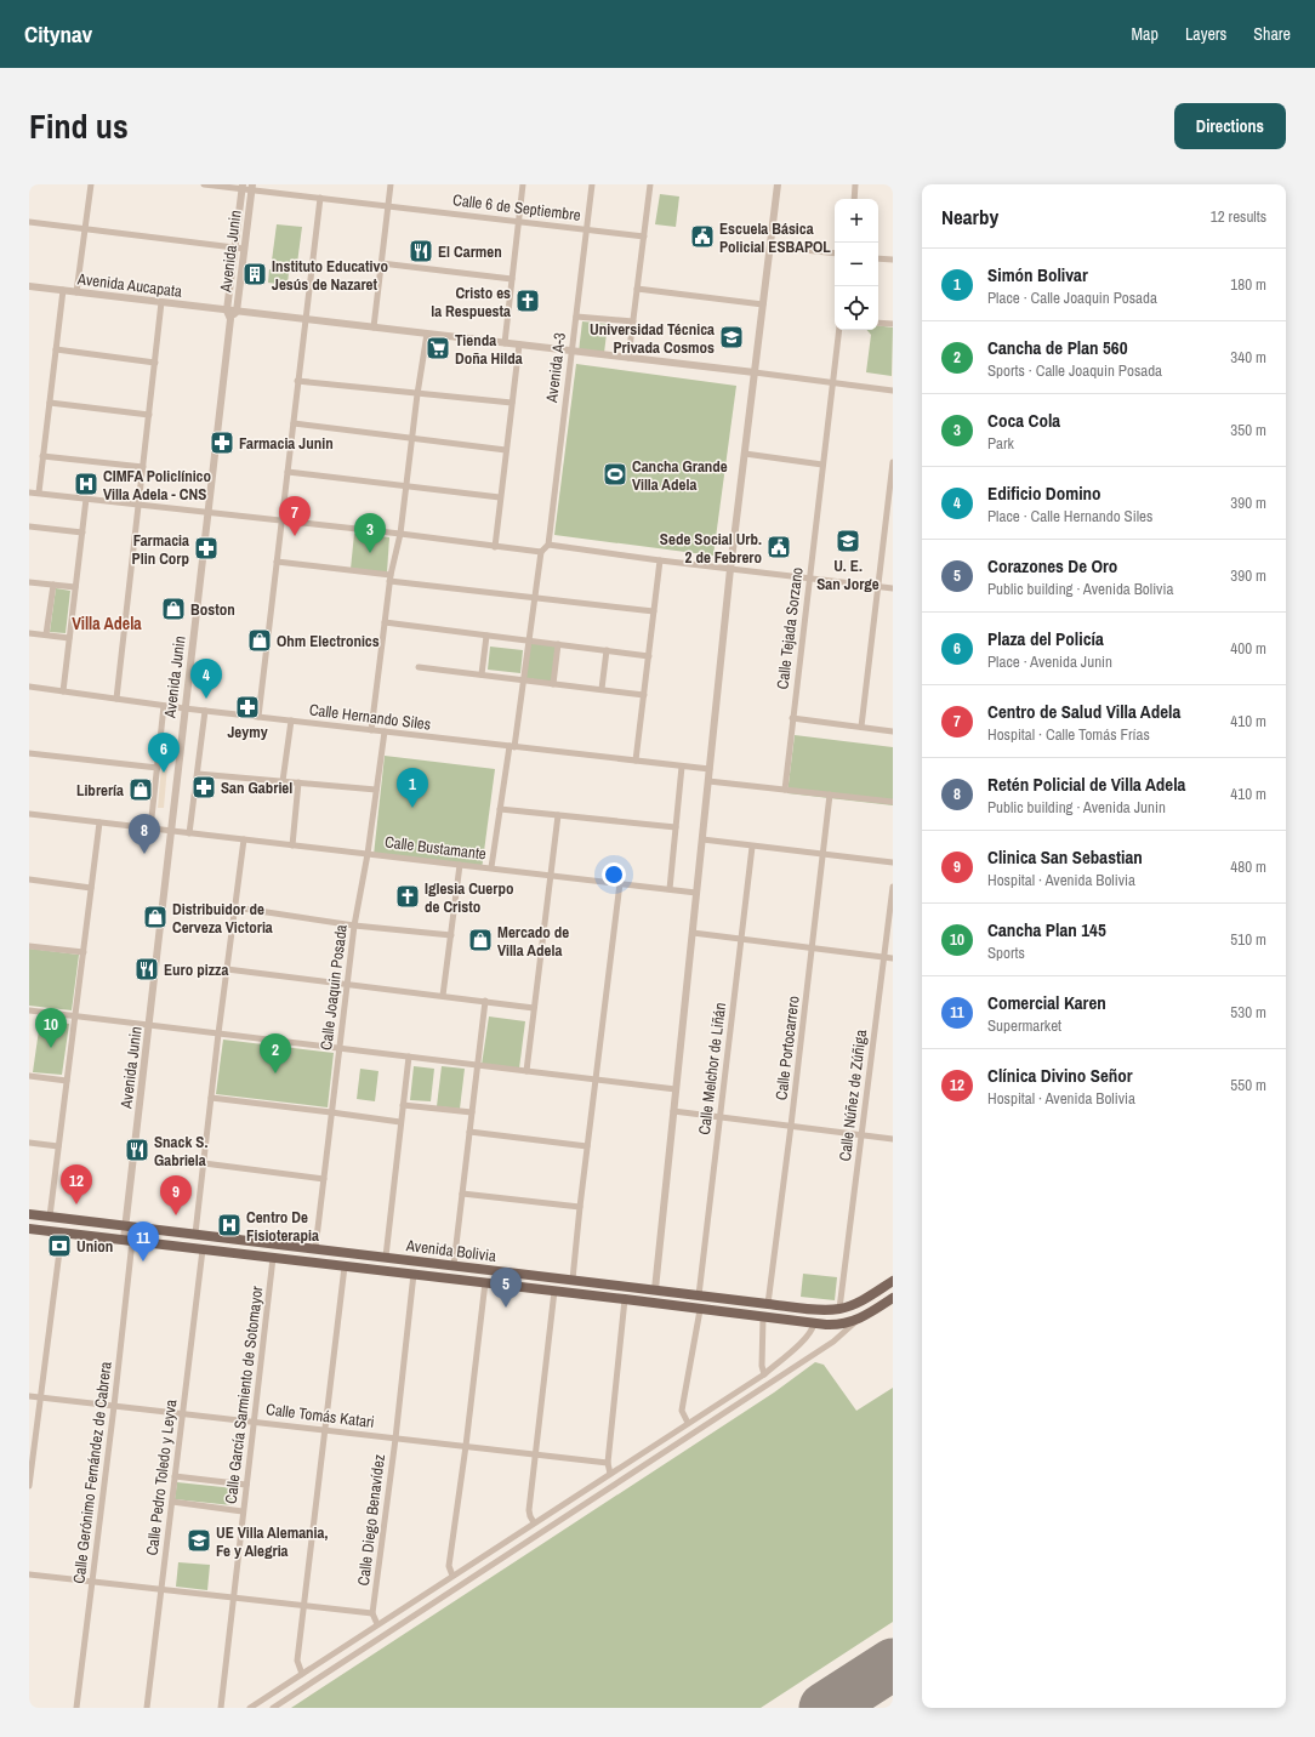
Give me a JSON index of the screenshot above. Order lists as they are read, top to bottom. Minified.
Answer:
{"streets":{"main road":["Avenida Bolivia"],"street":["Calle 6 de Septiembre","Avenida Junin","Avenida Aucapata","Avenida A-3","Calle Tejada Sorzano","Calle Hernando Siles","Calle Bustamante","Calle Joaquin Posada","Calle Portocarrero","Calle Melchor de Liñán","Calle Núñez de Zúñiga","Calle García Sarmiento de Sotomayor","Calle Tomás Katari","Calle Gerónimo Fernández de Cabrera","Calle Pedro Toledo y Leyva","Calle Diego Benavídez"]},"crossings":[["Calle 6 de Septiembre","Avenida Junin"],["Calle 6 de Septiembre","Avenida A-3"],["Avenida Junin","Avenida Aucapata"],["Avenida Junin","Calle Hernando Siles"],["Avenida Junin","Calle Bustamante"],["Avenida Junin","Avenida Bolivia"],["Avenida Junin","Calle Gerónimo Fernández de Cabrera"],["Avenida Aucapata","Avenida A-3"],["Calle Hernando Siles","Calle Joaquin Posada"],["Calle Bustamante","Calle Joaquin Posada"],["Calle Joaquin Posada","Avenida Bolivia"],["Calle Portocarrero","Avenida Bolivia"],["Calle Melchor de Liñán","Avenida Bolivia"],["Calle Núñez de Zúñiga","Avenida Bolivia"],["Avenida Bolivia","Calle García Sarmiento de Sotomayor"],["Avenida Bolivia","Calle Gerónimo Fernández de Cabrera"],["Avenida Bolivia","Calle Pedro Toledo y Leyva"],["Avenida Bolivia","Calle Diego Benavídez"],["Calle García Sarmiento de Sotomayor","Calle Tomás Katari"],["Calle Tomás Katari","Calle Gerónimo Fernández de Cabrera"],["Calle Tomás Katari","Calle Pedro Toledo y Leyva"],["Calle Tomás Katari","Calle Diego Benavídez"]],"districts":["Villa Adela"],"places":{"public building":["Escuela Básica Policial ESBAPOL","Sede Social Urb. 2 de Febrero"],"restaurant":["El Carmen","Euro pizza","Snack S. Gabriela"],"building":["Instituto Educativo Jesús de Nazaret"],"church":["Cristo es la Respuesta","Iglesia Cuerpo de Cristo"],"school or university":["Universidad Técnica Privada Cosmos","U. E. San Jorge","UE Villa Alemania, Fe y Alegria"],"supermarket":["Tienda Doña Hilda"],"pharmacy":["Farmacia Junin","Farmacia Plin Corp","Jeymy","San Gabriel"],"sports":["Cancha Grande Villa Adela"],"hospital":["CIMFA Policlínico Villa Adela - CNS","Centro De Fisioterapia"],"shop":["Boston","Ohm Electronics","Librería","Distribuidor de Cerveza Victoria","Mercado de Villa Adela"],"bank":["Union"]},"page":{"header":"Citynav","nav":["Map","Layers","Share"],"title":"Find us","buttons":"Directions","heading":["Nearby","12 results"],"map_buttons":["+","−"],"list":[{"mark":"1","name":"Simón Bolivar","note":"Place · Calle Joaquin Posada","value":"180 m"},{"mark":"2","name":"Cancha de Plan 560","note":"Sports · Calle Joaquin Posada","value":"340 m"},{"mark":"3","name":"Coca Cola","note":"Park","value":"350 m"},{"mark":"4","name":"Edificio Domino","note":"Place · Calle Hernando Siles","value":"390 m"},{"mark":"5","name":"Corazones De Oro","note":"Public building · Avenida Bolivia","value":"390 m"},{"mark":"6","name":"Plaza del Policía","note":"Place · Avenida Junin","value":"400 m"},{"mark":"7","name":"Centro de Salud Villa Adela","note":"Hospital · Calle Tomás Frías","value":"410 m"},{"mark":"8","name":"Retén Policial de Villa Adela","note":"Public building · Avenida Junin","value":"410 m"},{"mark":"9","name":"Clinica San Sebastian","note":"Hospital · Avenida Bolivia","value":"480 m"},{"mark":"10","name":"Cancha Plan 145","note":"Sports","value":"510 m"},{"mark":"11","name":"Comercial Karen","note":"Supermarket","value":"530 m"},{"mark":"12","name":"Clínica Divino Señor","note":"Hospital · Avenida Bolivia","value":"550 m"}],"pins":["7","3","4","6","1","8","10","2","12","9","11","5"]}}
